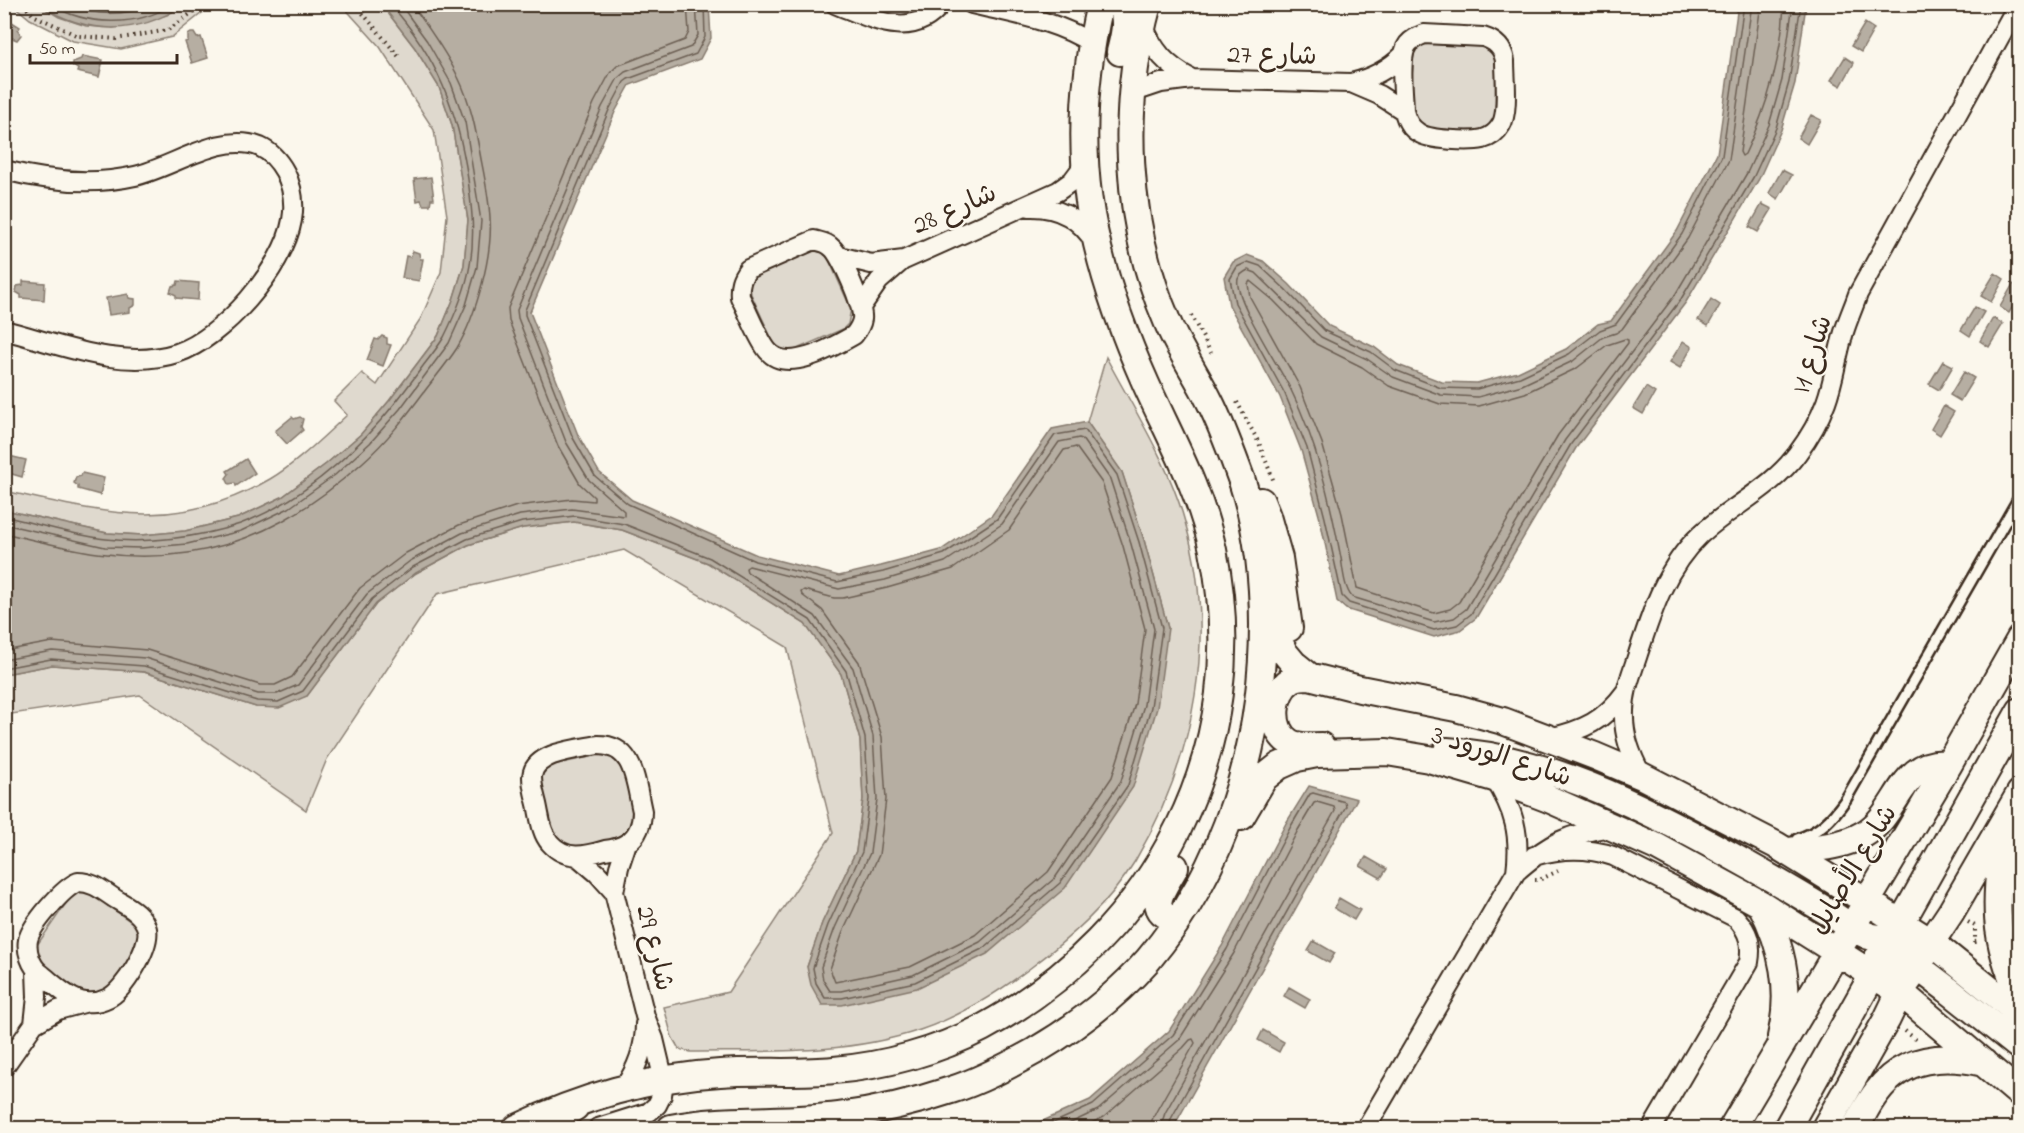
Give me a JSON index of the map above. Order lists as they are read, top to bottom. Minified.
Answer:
{"streets":{"street":["شارع 27","شارع 28","I1 شارع","شارع الورود 3","شارع الأصايل","شارع 29"]},"crossings":[["I1 شارع","شارع الورود 3"],["شارع الورود 3","شارع الأصايل"]],"scale_bar":"50 m"}
